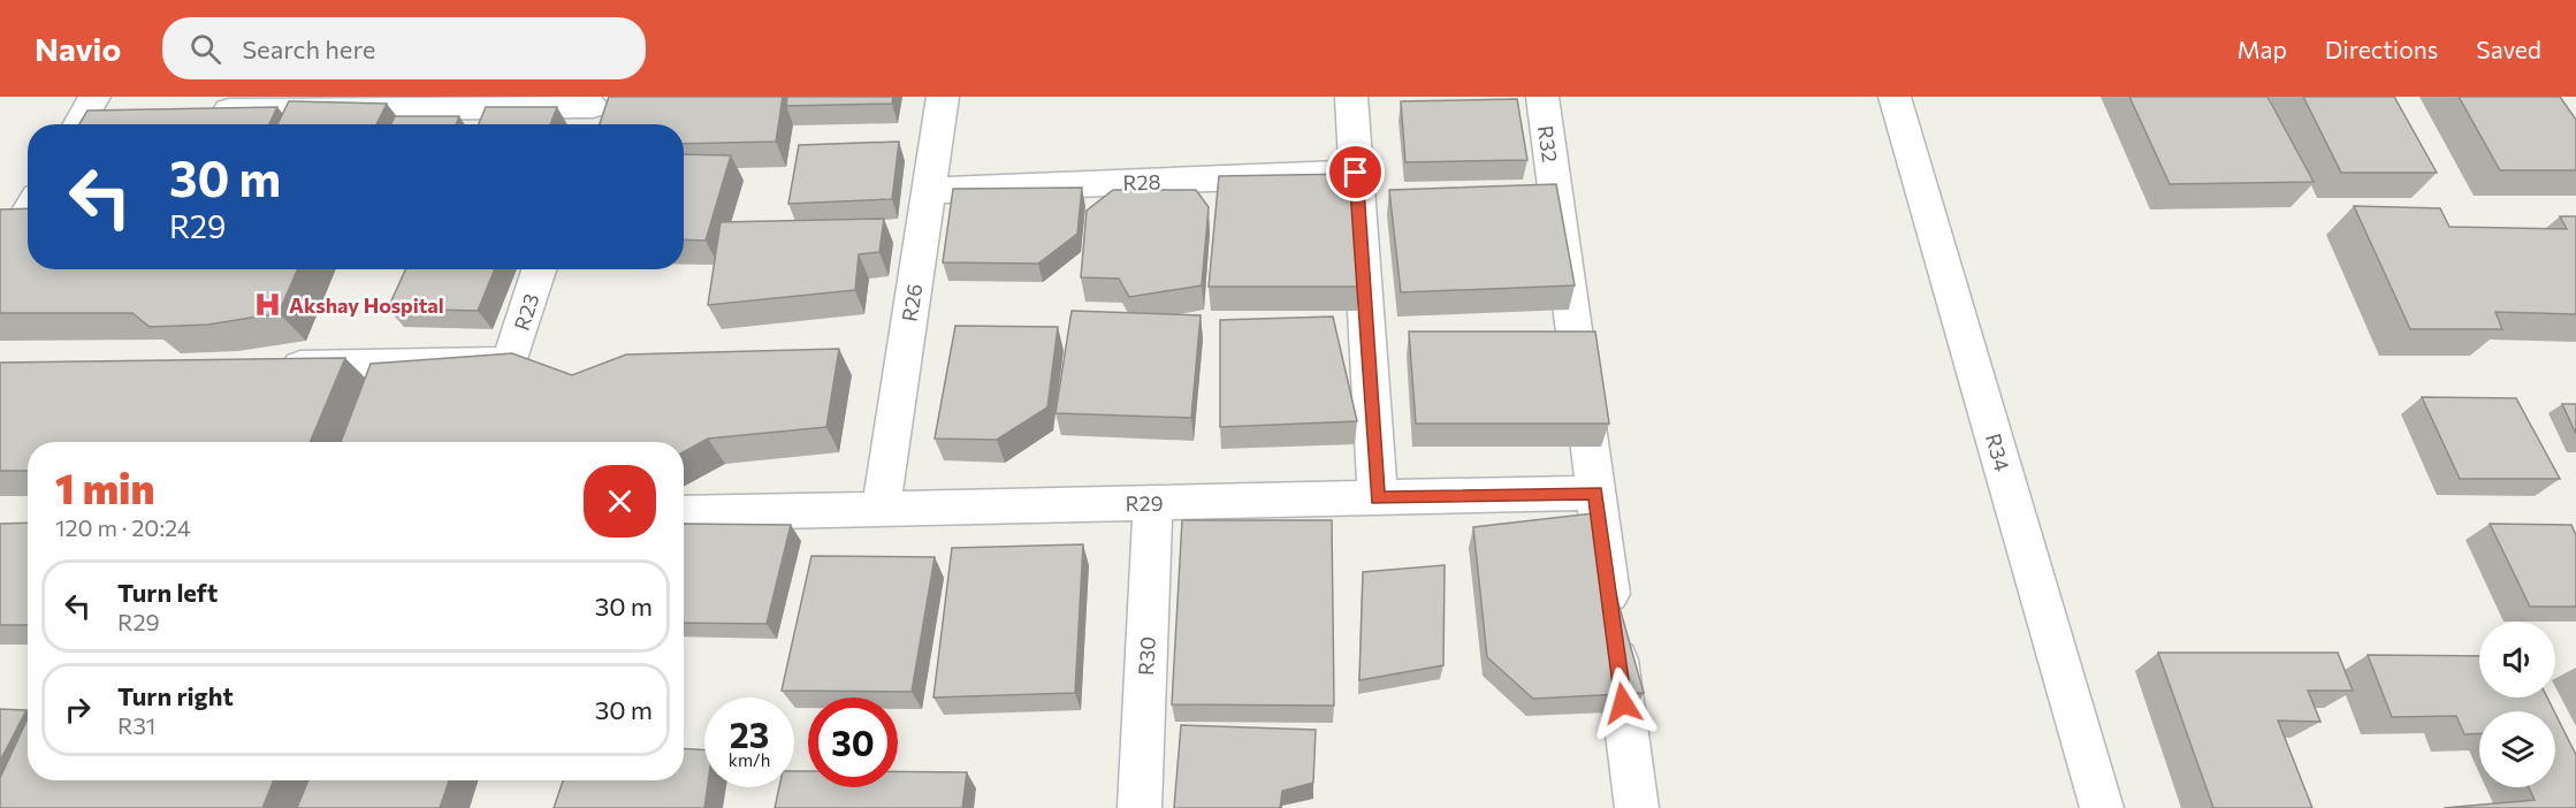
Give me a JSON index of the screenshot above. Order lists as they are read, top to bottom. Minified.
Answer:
{"streets":{"street":["R32","R28","R26","R23","R34","R29","R30"]},"crossings":[["R32","R29"],["R28","R26"],["R26","R29"],["R29","R30"]],"places":{"hospital":["Akshay Hospital"]},"page":{"header":"Navio","search":"Search here","nav":["Map","Directions","Saved"],"turn":["30 m","R29"],"heading":["1 min","120 m · 20:24"],"list":[{"name":"Turn left","note":"R29","value":"30 m"},{"name":"Turn right","note":"R31","value":"30 m"}],"speed":"23 km/h","limit":"30"}}
